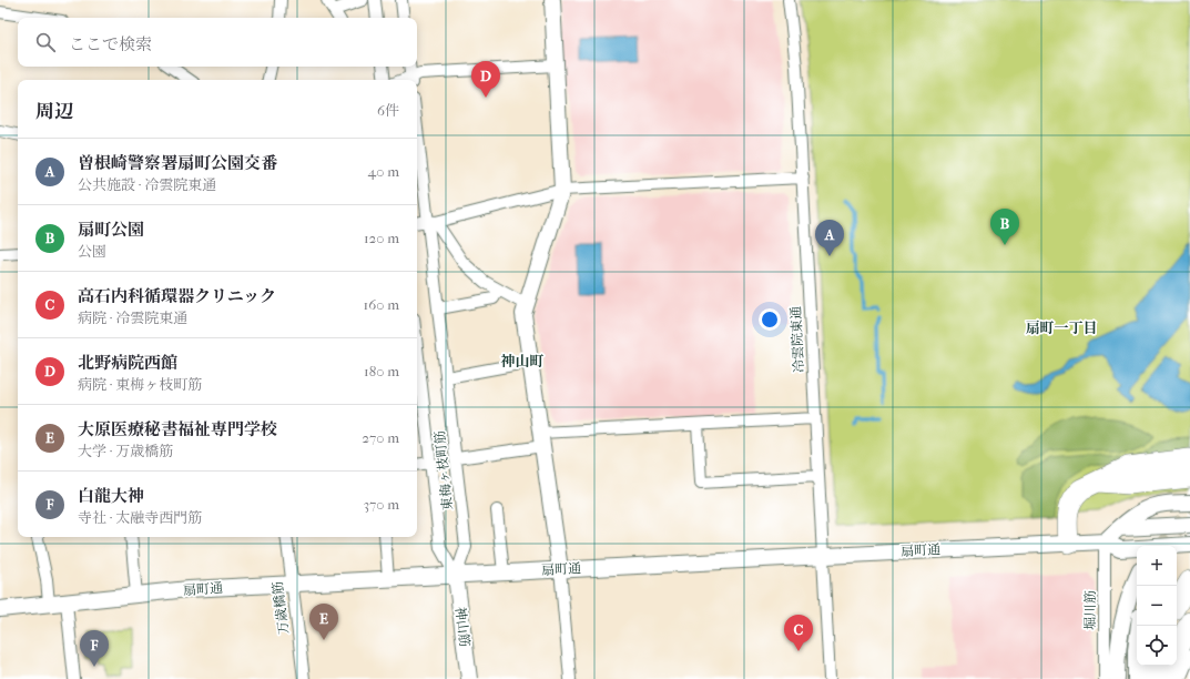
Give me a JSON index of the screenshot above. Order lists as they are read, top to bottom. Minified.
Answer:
{"streets":{"street":["冷雲院東通","東梅ヶ枝町筋","扇町通","万歳橋筋","堀川筋","神山筋"]},"crossings":[["冷雲院東通","扇町通"],["東梅ヶ枝町筋","扇町通"],["東梅ヶ枝町筋","神山筋"],["扇町通","万歳橋筋"],["扇町通","堀川筋"],["扇町通","神山筋"]],"districts":["扇町一丁目","神山町"],"page":{"search":"ここで検索","pins":["D","B","A","E","C","F"],"heading":["周辺","6件"],"list":[{"mark":"A","name":"曽根崎警察署扇町公園交番","note":"公共施設 · 冷雲院東通","value":"40 m"},{"mark":"B","name":"扇町公園","note":"公園","value":"120 m"},{"mark":"C","name":"高石内科循環器クリニック","note":"病院 · 冷雲院東通","value":"160 m"},{"mark":"D","name":"北野病院西館","note":"病院 · 東梅ヶ枝町筋","value":"180 m"},{"mark":"E","name":"大原医療秘書福祉専門学校","note":"大学 · 万歳橋筋","value":"270 m"},{"mark":"F","name":"白龍大神","note":"寺社 · 太融寺西門筋","value":"370 m"}],"map_buttons":["+","−"]}}
